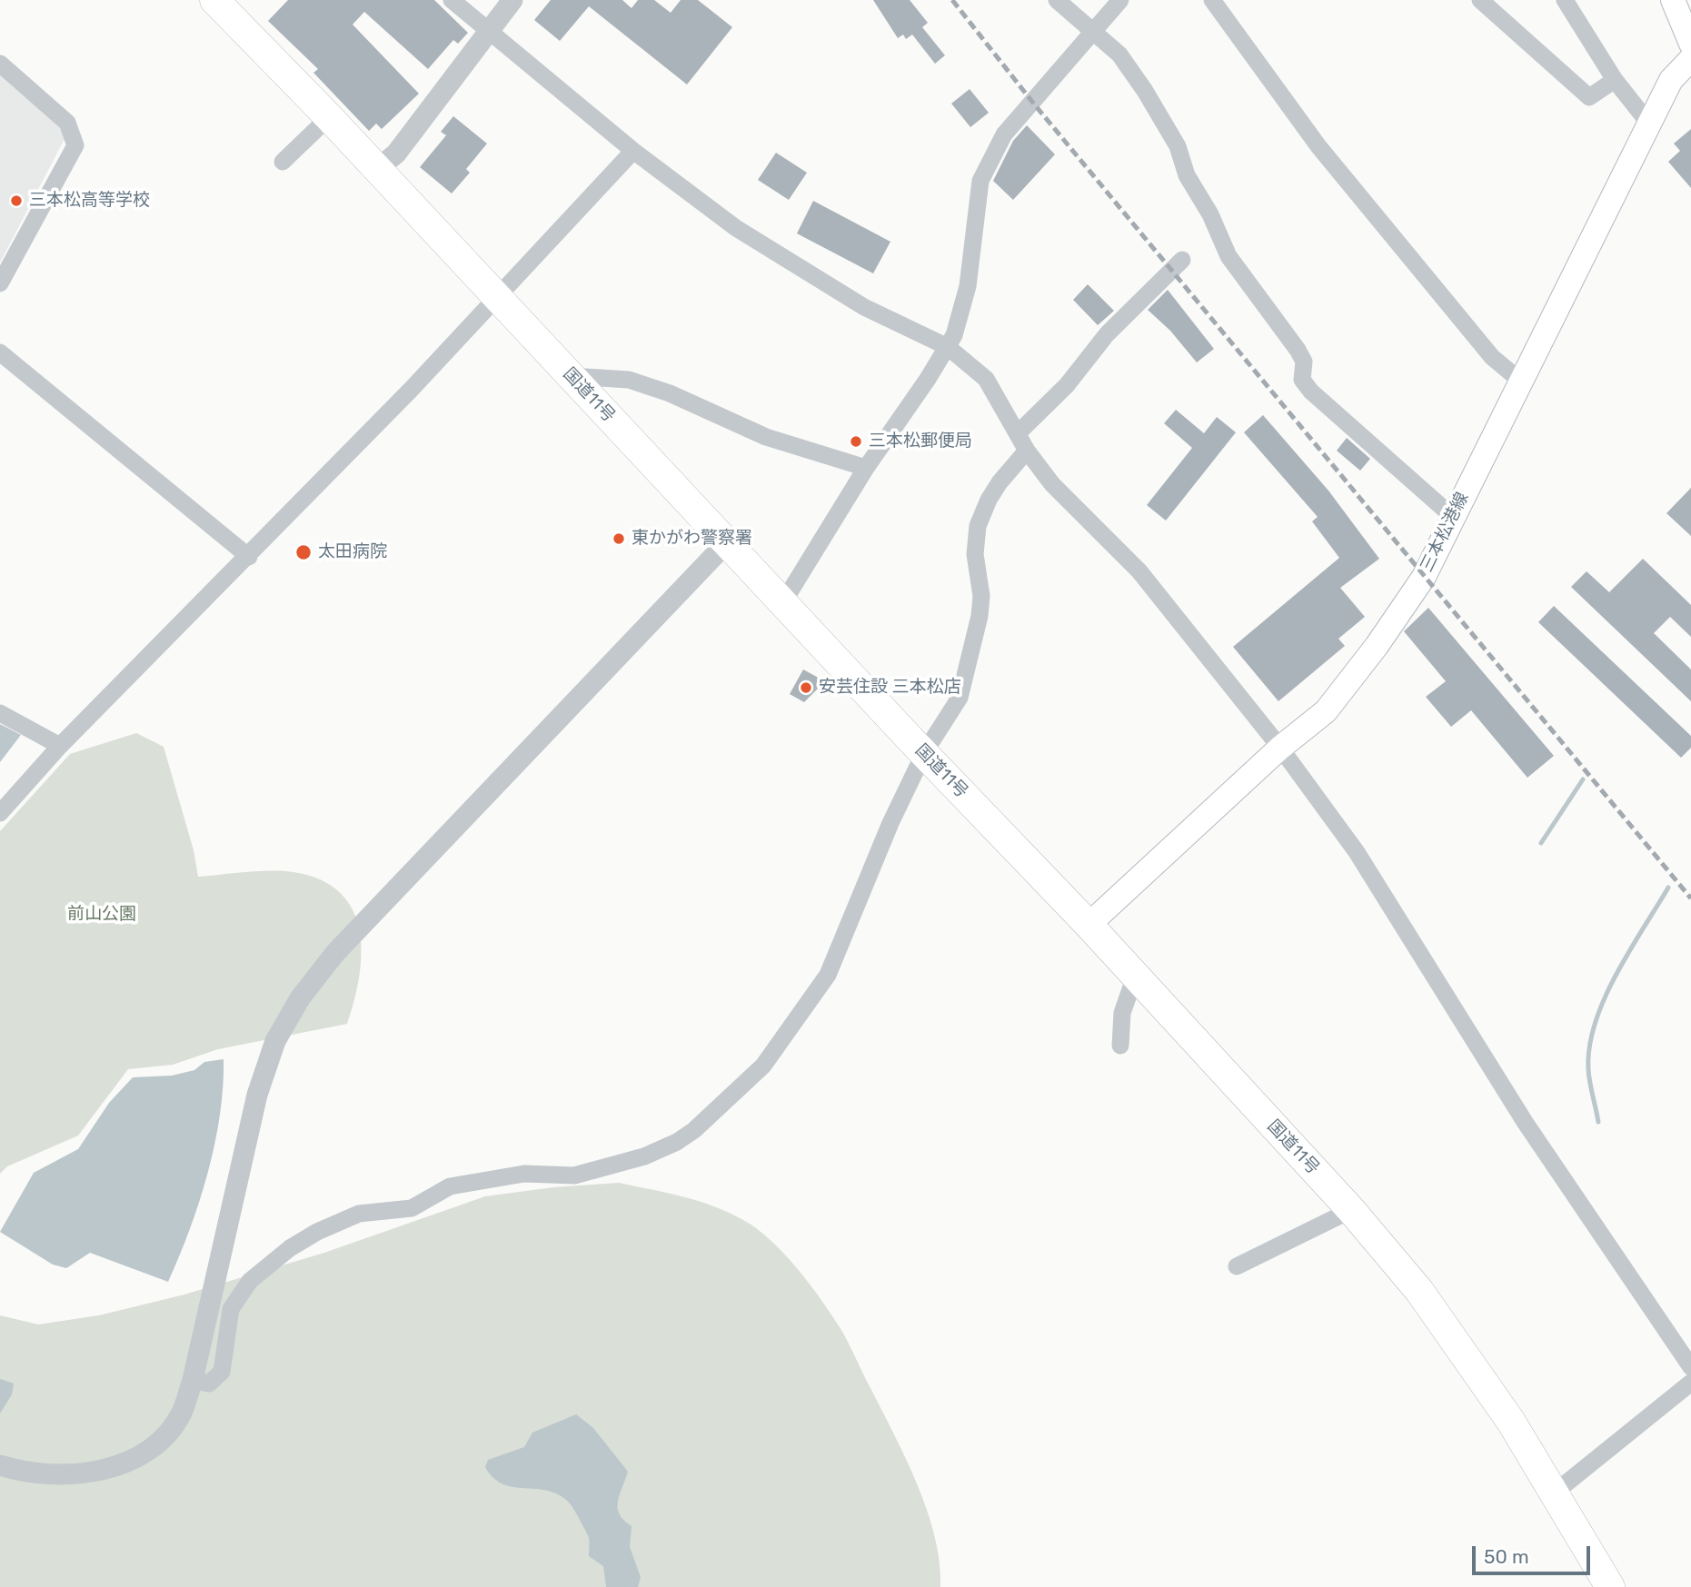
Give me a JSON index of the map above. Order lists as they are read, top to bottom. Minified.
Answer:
{"streets":{"highway":["国道11号"],"main road":["三本松港線"]},"crossings":[["国道11号","三本松港線"]],"parks":["前山公園"],"places":["三本松高等学校","三本松郵便局","東かがわ警察署","太田病院","安芸住設 三本松店"],"scale_bar":"50 m"}
